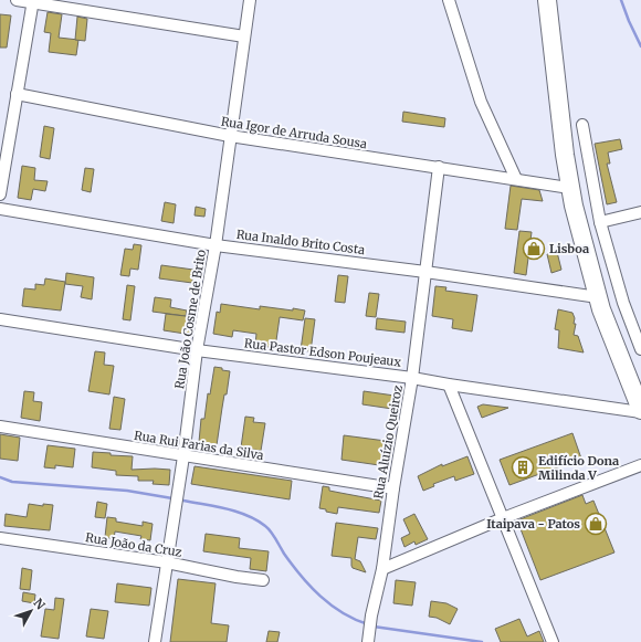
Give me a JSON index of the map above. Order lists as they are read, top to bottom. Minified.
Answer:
{"streets":{"street":["Rua Igor de Arruda Sousa","Rua Inaldo Brito Costa","Rua João Cosme de Brito","Rua Pastor Edson Poujeaux","Rua Aluízio Queiroz","Rua Rui Farias da Silva","Rua João da Cruz"]},"crossings":[["Rua Igor de Arruda Sousa","Rua João Cosme de Brito"],["Rua Igor de Arruda Sousa","Rua Aluízio Queiroz"],["Rua Inaldo Brito Costa","Rua João Cosme de Brito"],["Rua Inaldo Brito Costa","Rua Aluízio Queiroz"],["Rua João Cosme de Brito","Rua Pastor Edson Poujeaux"],["Rua João Cosme de Brito","Rua Rui Farias da Silva"],["Rua João Cosme de Brito","Rua João da Cruz"],["Rua Pastor Edson Poujeaux","Rua Aluízio Queiroz"],["Rua Aluízio Queiroz","Rua Rui Farias da Silva"]],"places":{"shop":["Lisboa","Itaipava - Patos"],"building":["Edifício Dona Milinda V"]},"north":"top right"}
